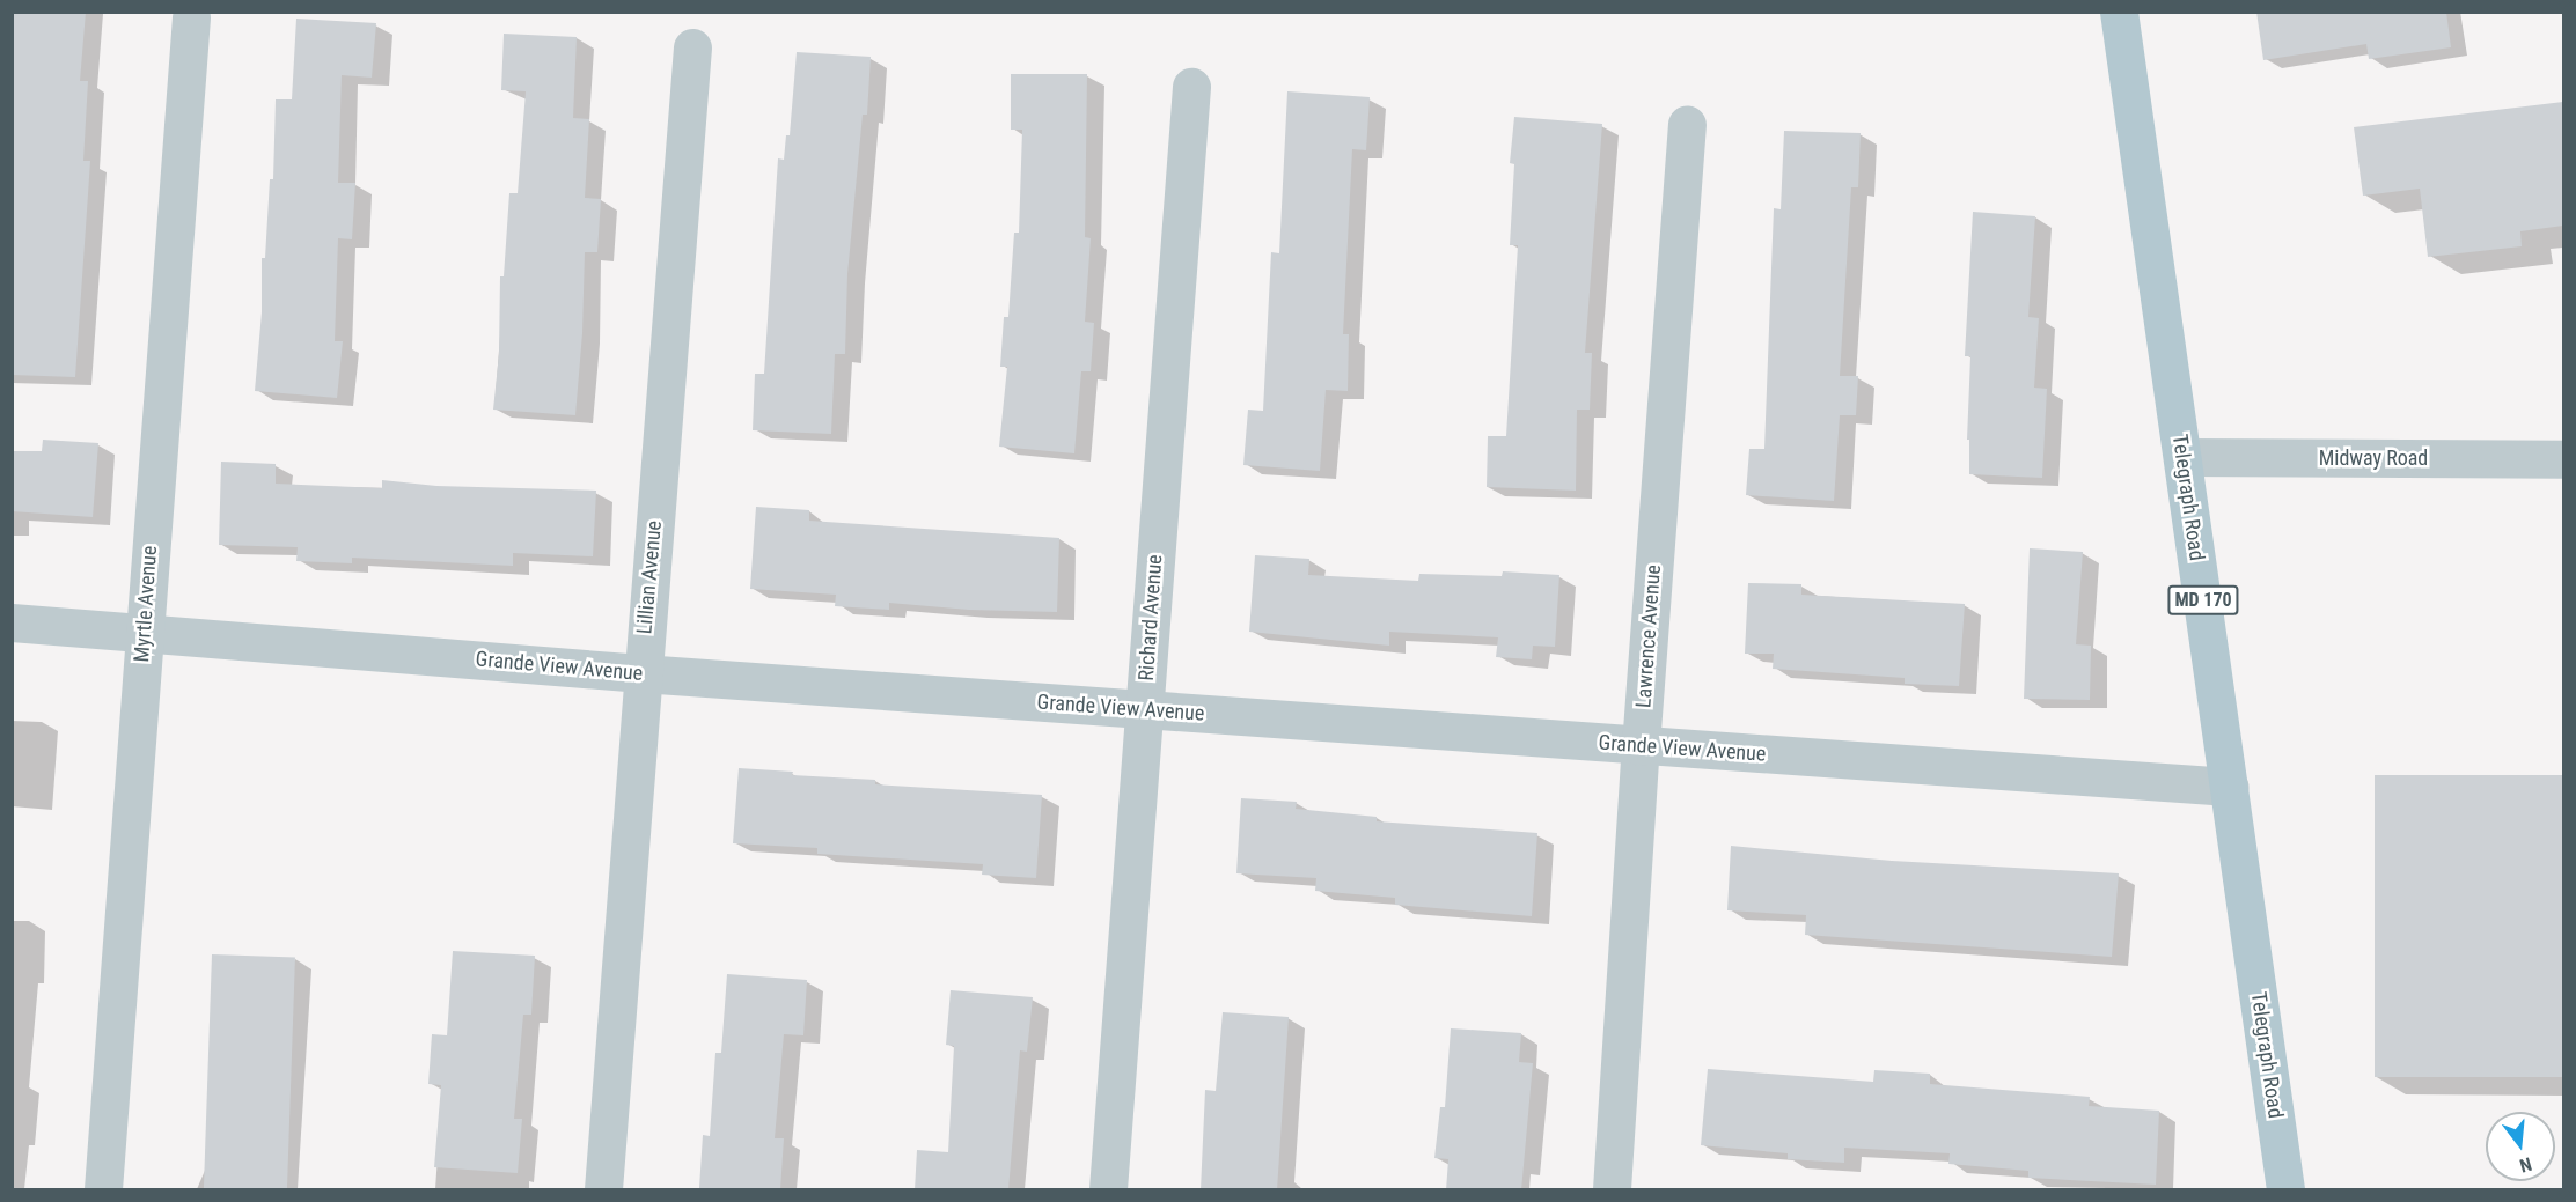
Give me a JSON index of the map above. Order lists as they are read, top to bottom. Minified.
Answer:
{"streets":{"main road":["Telegraph Road","MD 170"],"street":["Midway Road","Lillian Avenue","Myrtle Avenue","Richard Avenue","Lawrence Avenue","Grande View Avenue"]},"crossings":[["Midway Road","Telegraph Road"],["Telegraph Road","Grande View Avenue"],["Lillian Avenue","Grande View Avenue"],["Myrtle Avenue","Grande View Avenue"],["Richard Avenue","Grande View Avenue"],["Lawrence Avenue","Grande View Avenue"]],"north":"bottom"}
